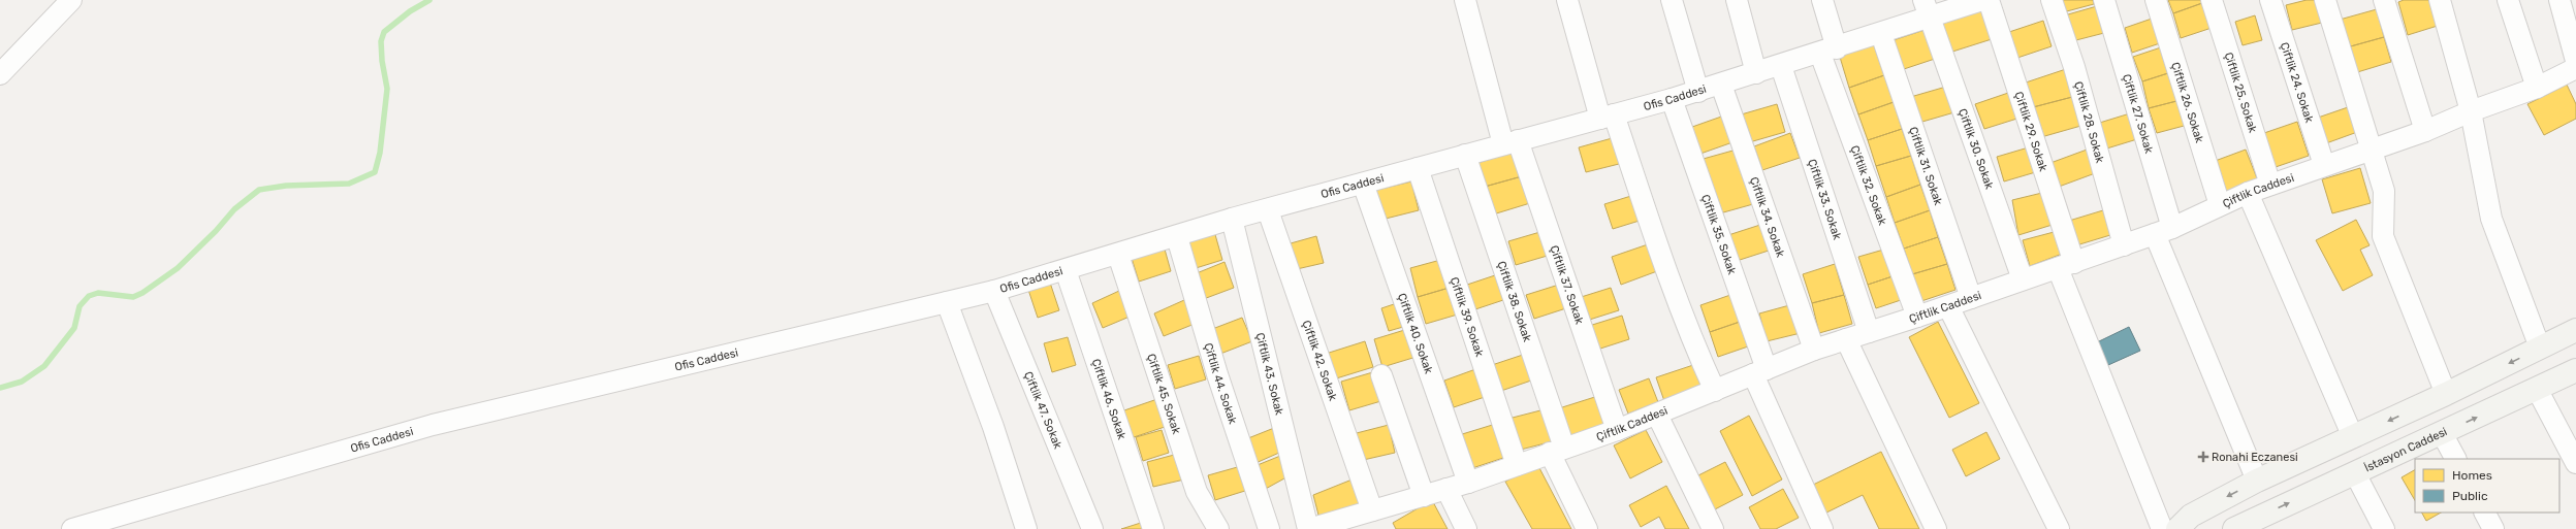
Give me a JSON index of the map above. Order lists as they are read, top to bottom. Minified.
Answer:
{"streets":{"main road":["İstasyon Caddesi"],"street":["Çiftlik 24. Sokak","Çiftlik 25. Sokak","Ofis Caddesi","Çiftlik 26. Sokak","Çiftlik 27. Sokak","Çiftlik 28. Sokak","Çiftlik 29. Sokak","Çiftlik 30. Sokak","Çiftlik 31. Sokak","Çiftlik 32. Sokak","Çiftlik Caddesi","Çiftlik 33. Sokak","Çiftlik 34. Sokak","Çiftlik 35. Sokak","Çiftlik 37. Sokak","Çiftlik 38. Sokak","Çiftlik 39. Sokak","Çiftlik 40. Sokak","Çiftlik 42. Sokak","Çiftlik 43. Sokak","Çiftlik 44. Sokak","Çiftlik 45. Sokak","Çiftlik 46. Sokak","Çiftlik 47. Sokak"]},"crossings":[["Çiftlik 24. Sokak","Çiftlik Caddesi"],["Çiftlik 25. Sokak","Çiftlik Caddesi"],["Ofis Caddesi","Çiftlik 30. Sokak"],["Ofis Caddesi","Çiftlik 31. Sokak"],["Ofis Caddesi","Çiftlik 32. Sokak"],["Ofis Caddesi","Çiftlik 33. Sokak"],["Ofis Caddesi","Çiftlik 34. Sokak"],["Ofis Caddesi","Çiftlik 35. Sokak"],["Ofis Caddesi","Çiftlik 37. Sokak"],["Ofis Caddesi","Çiftlik 38. Sokak"],["Ofis Caddesi","Çiftlik 39. Sokak"],["Ofis Caddesi","Çiftlik 40. Sokak"],["Ofis Caddesi","Çiftlik 42. Sokak"],["Ofis Caddesi","Çiftlik 43. Sokak"],["Ofis Caddesi","Çiftlik 44. Sokak"],["Ofis Caddesi","Çiftlik 45. Sokak"],["Ofis Caddesi","Çiftlik 46. Sokak"],["Ofis Caddesi","Çiftlik 47. Sokak"],["Çiftlik 26. Sokak","Çiftlik Caddesi"],["Çiftlik 27. Sokak","Çiftlik Caddesi"],["Çiftlik 28. Sokak","Çiftlik Caddesi"],["Çiftlik 29. Sokak","Çiftlik Caddesi"],["Çiftlik 30. Sokak","Çiftlik Caddesi"],["Çiftlik 31. Sokak","Çiftlik Caddesi"],["Çiftlik 32. Sokak","Çiftlik Caddesi"],["Çiftlik Caddesi","Çiftlik 33. Sokak"],["Çiftlik Caddesi","Çiftlik 34. Sokak"],["Çiftlik Caddesi","Çiftlik 35. Sokak"],["Çiftlik Caddesi","Çiftlik 37. Sokak"],["Çiftlik Caddesi","Çiftlik 38. Sokak"],["Çiftlik Caddesi","Çiftlik 39. Sokak"],["Çiftlik Caddesi","Çiftlik 40. Sokak"],["Çiftlik Caddesi","Çiftlik 42. Sokak"],["Çiftlik Caddesi","Çiftlik 43. Sokak"]],"places":{"health":["Ronahi Eczanesi"]},"legend":["Homes","Public"]}
